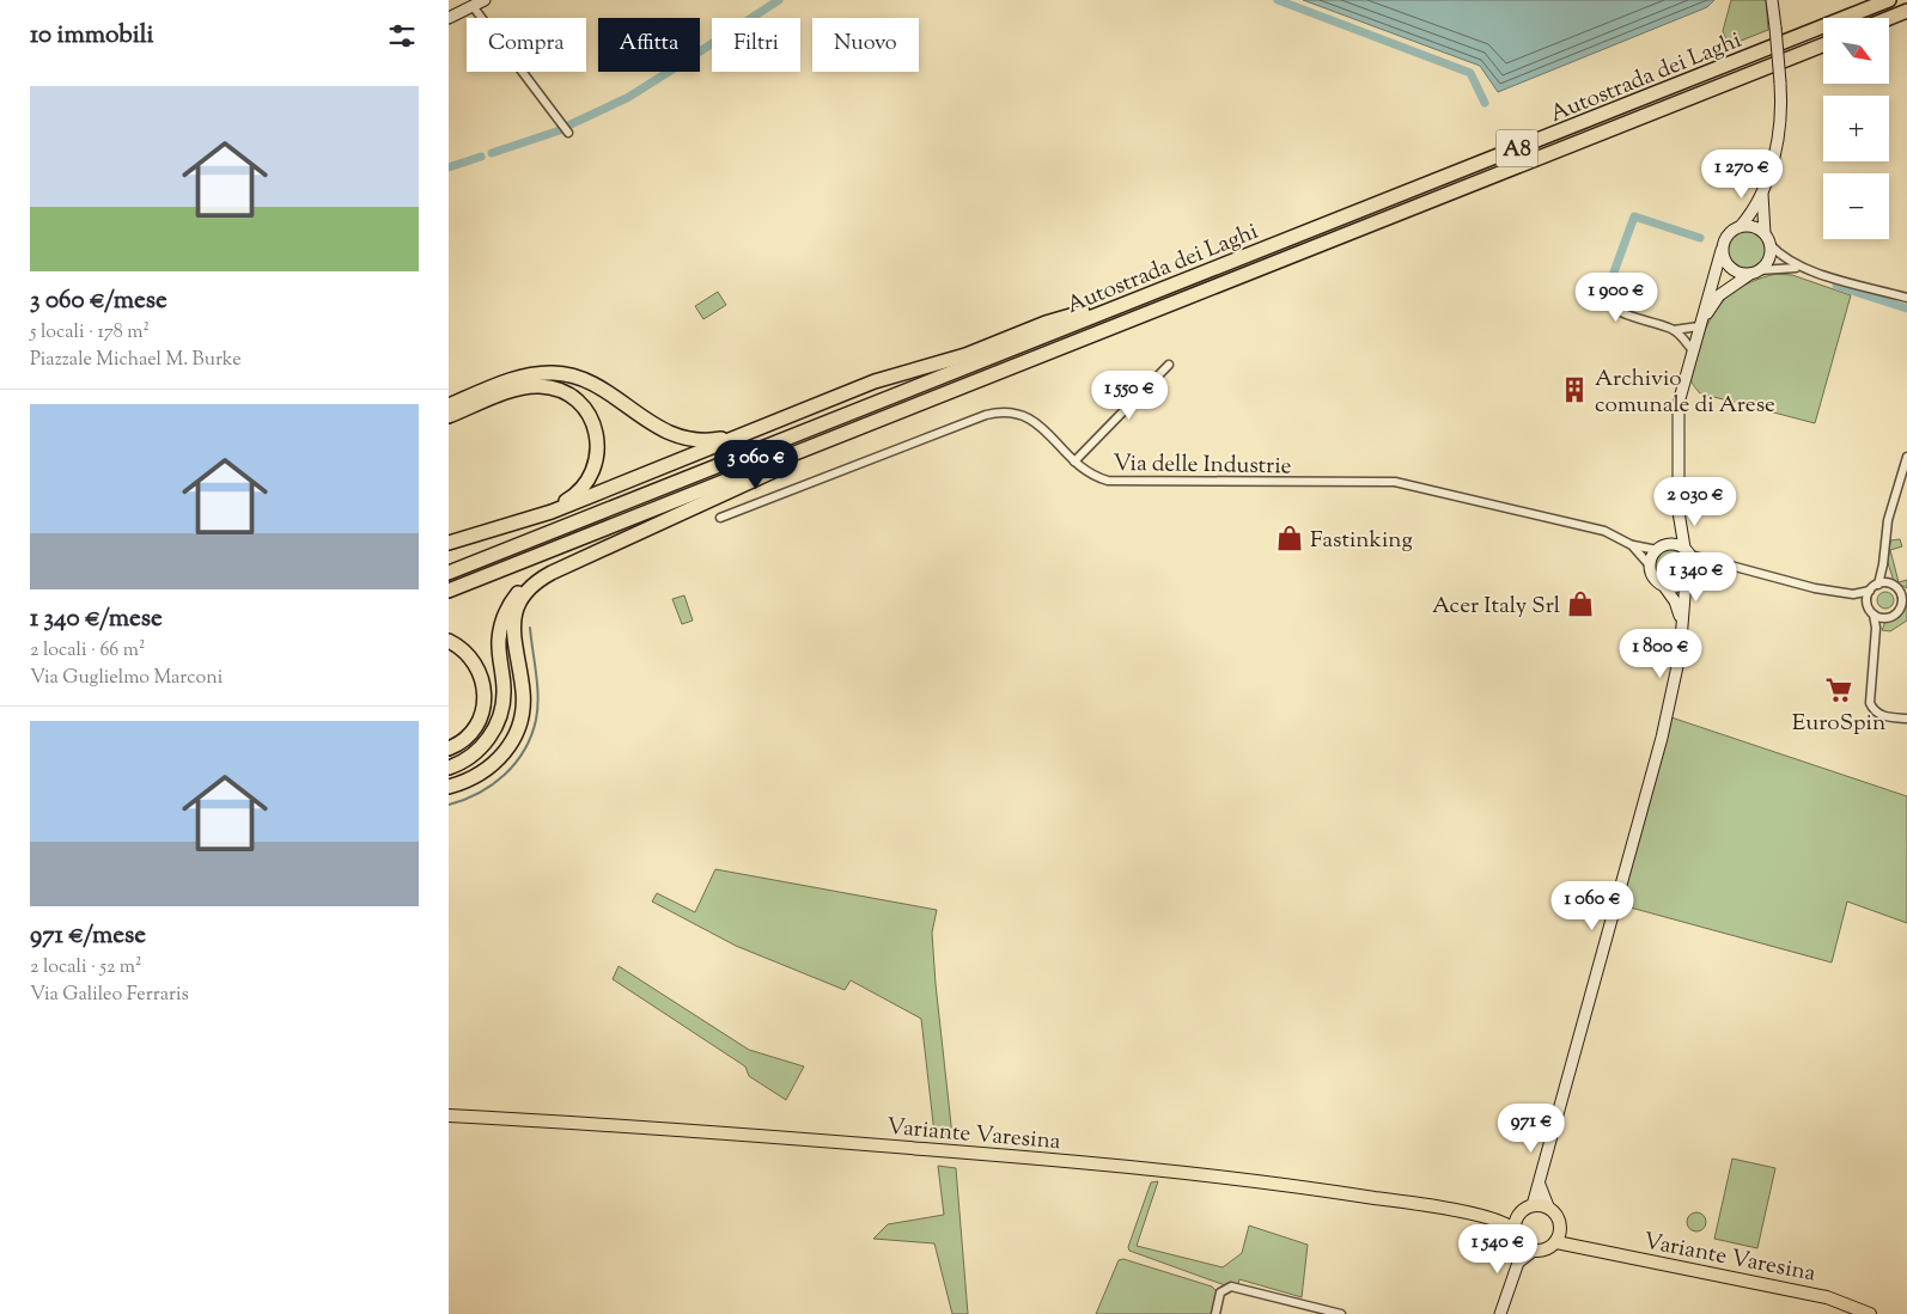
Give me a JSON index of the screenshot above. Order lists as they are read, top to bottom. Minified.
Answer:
{"streets":{"highway":["Autostrada dei Laghi","A8"],"main road":["Variante Varesina"],"street":["Via delle Industrie"]},"places":{"building":["Archivio comunale di Arese"],"shop":["Fastinking","Acer Italy Srl"],"supermarket":["EuroSpin"]},"north":"bottom right","page":{"heading":"10 immobili","map_buttons":["+","−"],"chip":["Compra","Affitta","Filtri","Nuovo"],"list":[{"name":"3 060 €/mese","note":"5 locali · 178 m² · Piazzale Michael M. Burke"},{"name":"1 340 €/mese","note":"2 locali · 66 m² · Via Guglielmo Marconi"},{"name":"971 €/mese","note":"2 locali · 52 m² · Via Galileo Ferraris"}],"price":["1 270 €","1 900 €","1 550 €","3 060 €","2 030 €","1 340 €","1 800 €","1 060 €","971 €","1 540 €"]}}
